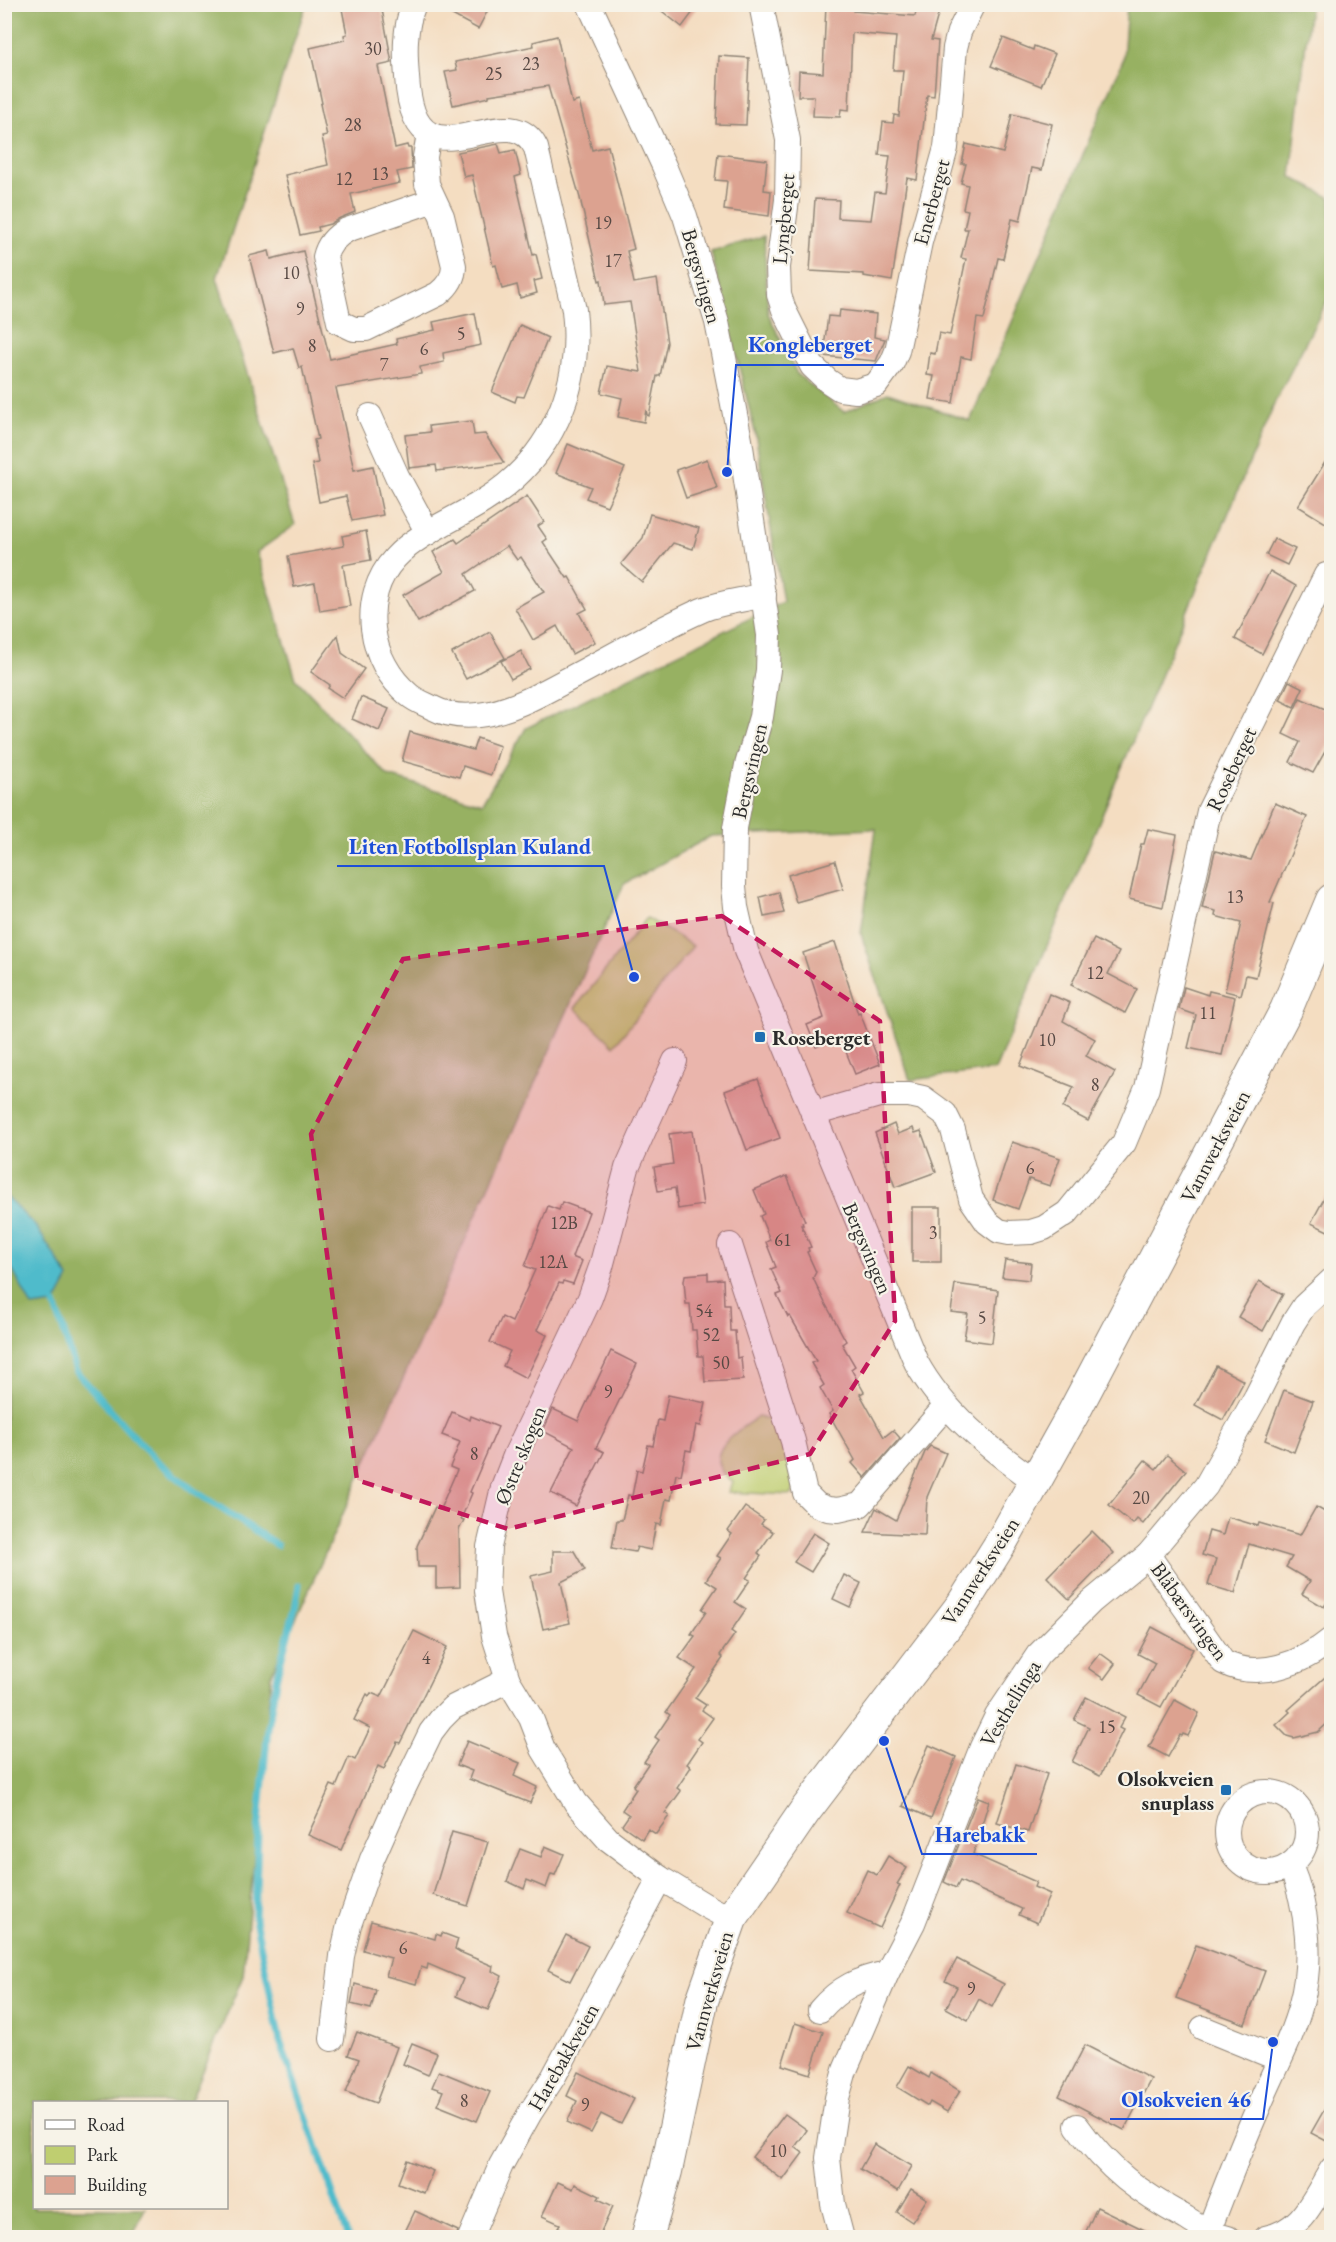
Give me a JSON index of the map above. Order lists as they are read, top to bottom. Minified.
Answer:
{"streets":{"main road":["Vannverksveien"],"street":["Enerberget","Lyngberget","Bergsvingen","Roseberget","Østre skogen","Blåbærsvingen","Vesthellinga","Harebakkveien"]},"crossings":[["Enerberget","Lyngberget"],["Bergsvingen","Roseberget"],["Bergsvingen","Vannverksveien"],["Vannverksveien","Østre skogen"],["Østre skogen","Harebakkveien"],["Blåbærsvingen","Vesthellinga"]],"places":{"other":["Kongleberget","Liten Fotbollsplan Kuland","Harebakk","Olsokveien 46"],"transit":["Roseberget","Olsokveien snuplass"]},"house_numbers":["30","23","25","28","13","12","19","17","10","9","5","8","6","7","13","12","11","10","8","6","12B","3","61","12A","54","5","52","50","9","8","20","4","15","6","9","8","9","10"],"legend":["Road","Park","Building"]}
